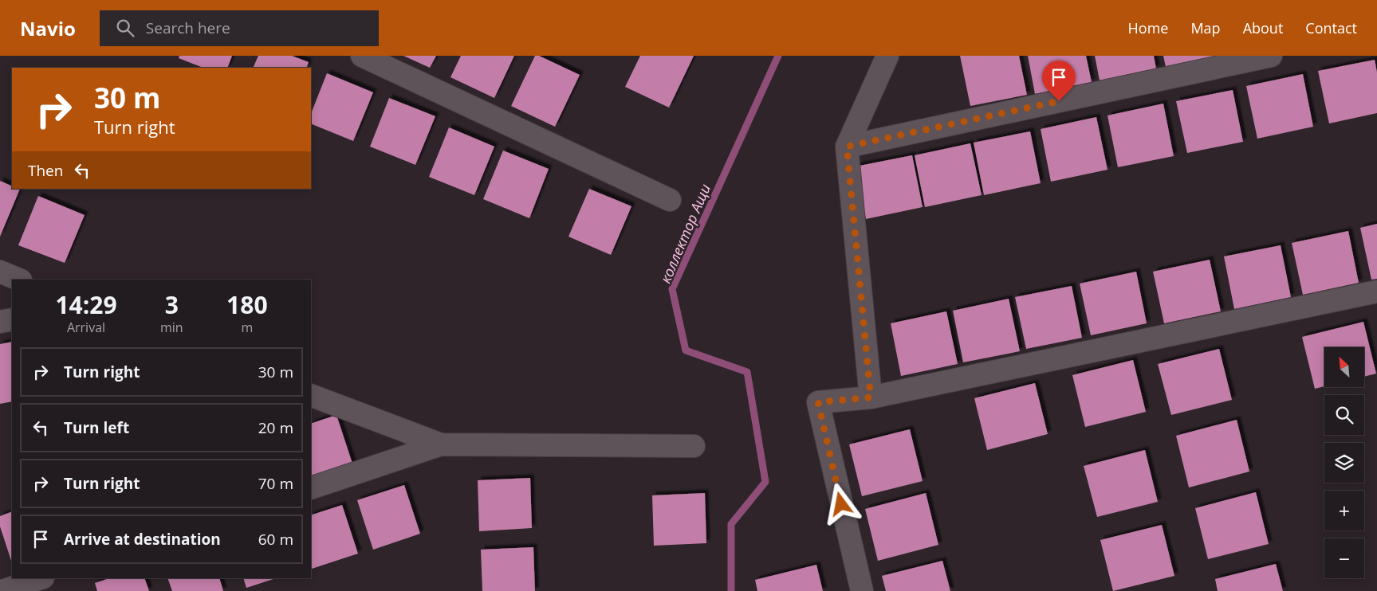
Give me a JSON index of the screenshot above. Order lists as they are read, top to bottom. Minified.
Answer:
{"water":["коллектор Ащи"],"north":"top left","page":{"header":"Navio","search":"Search here","nav":["Home","Map","About","Contact"],"turn":["30 m","Turn right"],"then":"Then","eta":["14:29","Arrival","3","min","180","m"],"map_buttons":["+","−"],"list":[{"name":"Turn right","value":"30 m"},{"name":"Turn left","value":"20 m"},{"name":"Turn right","value":"70 m"},{"name":"Arrive at destination","value":"60 m"}]}}
